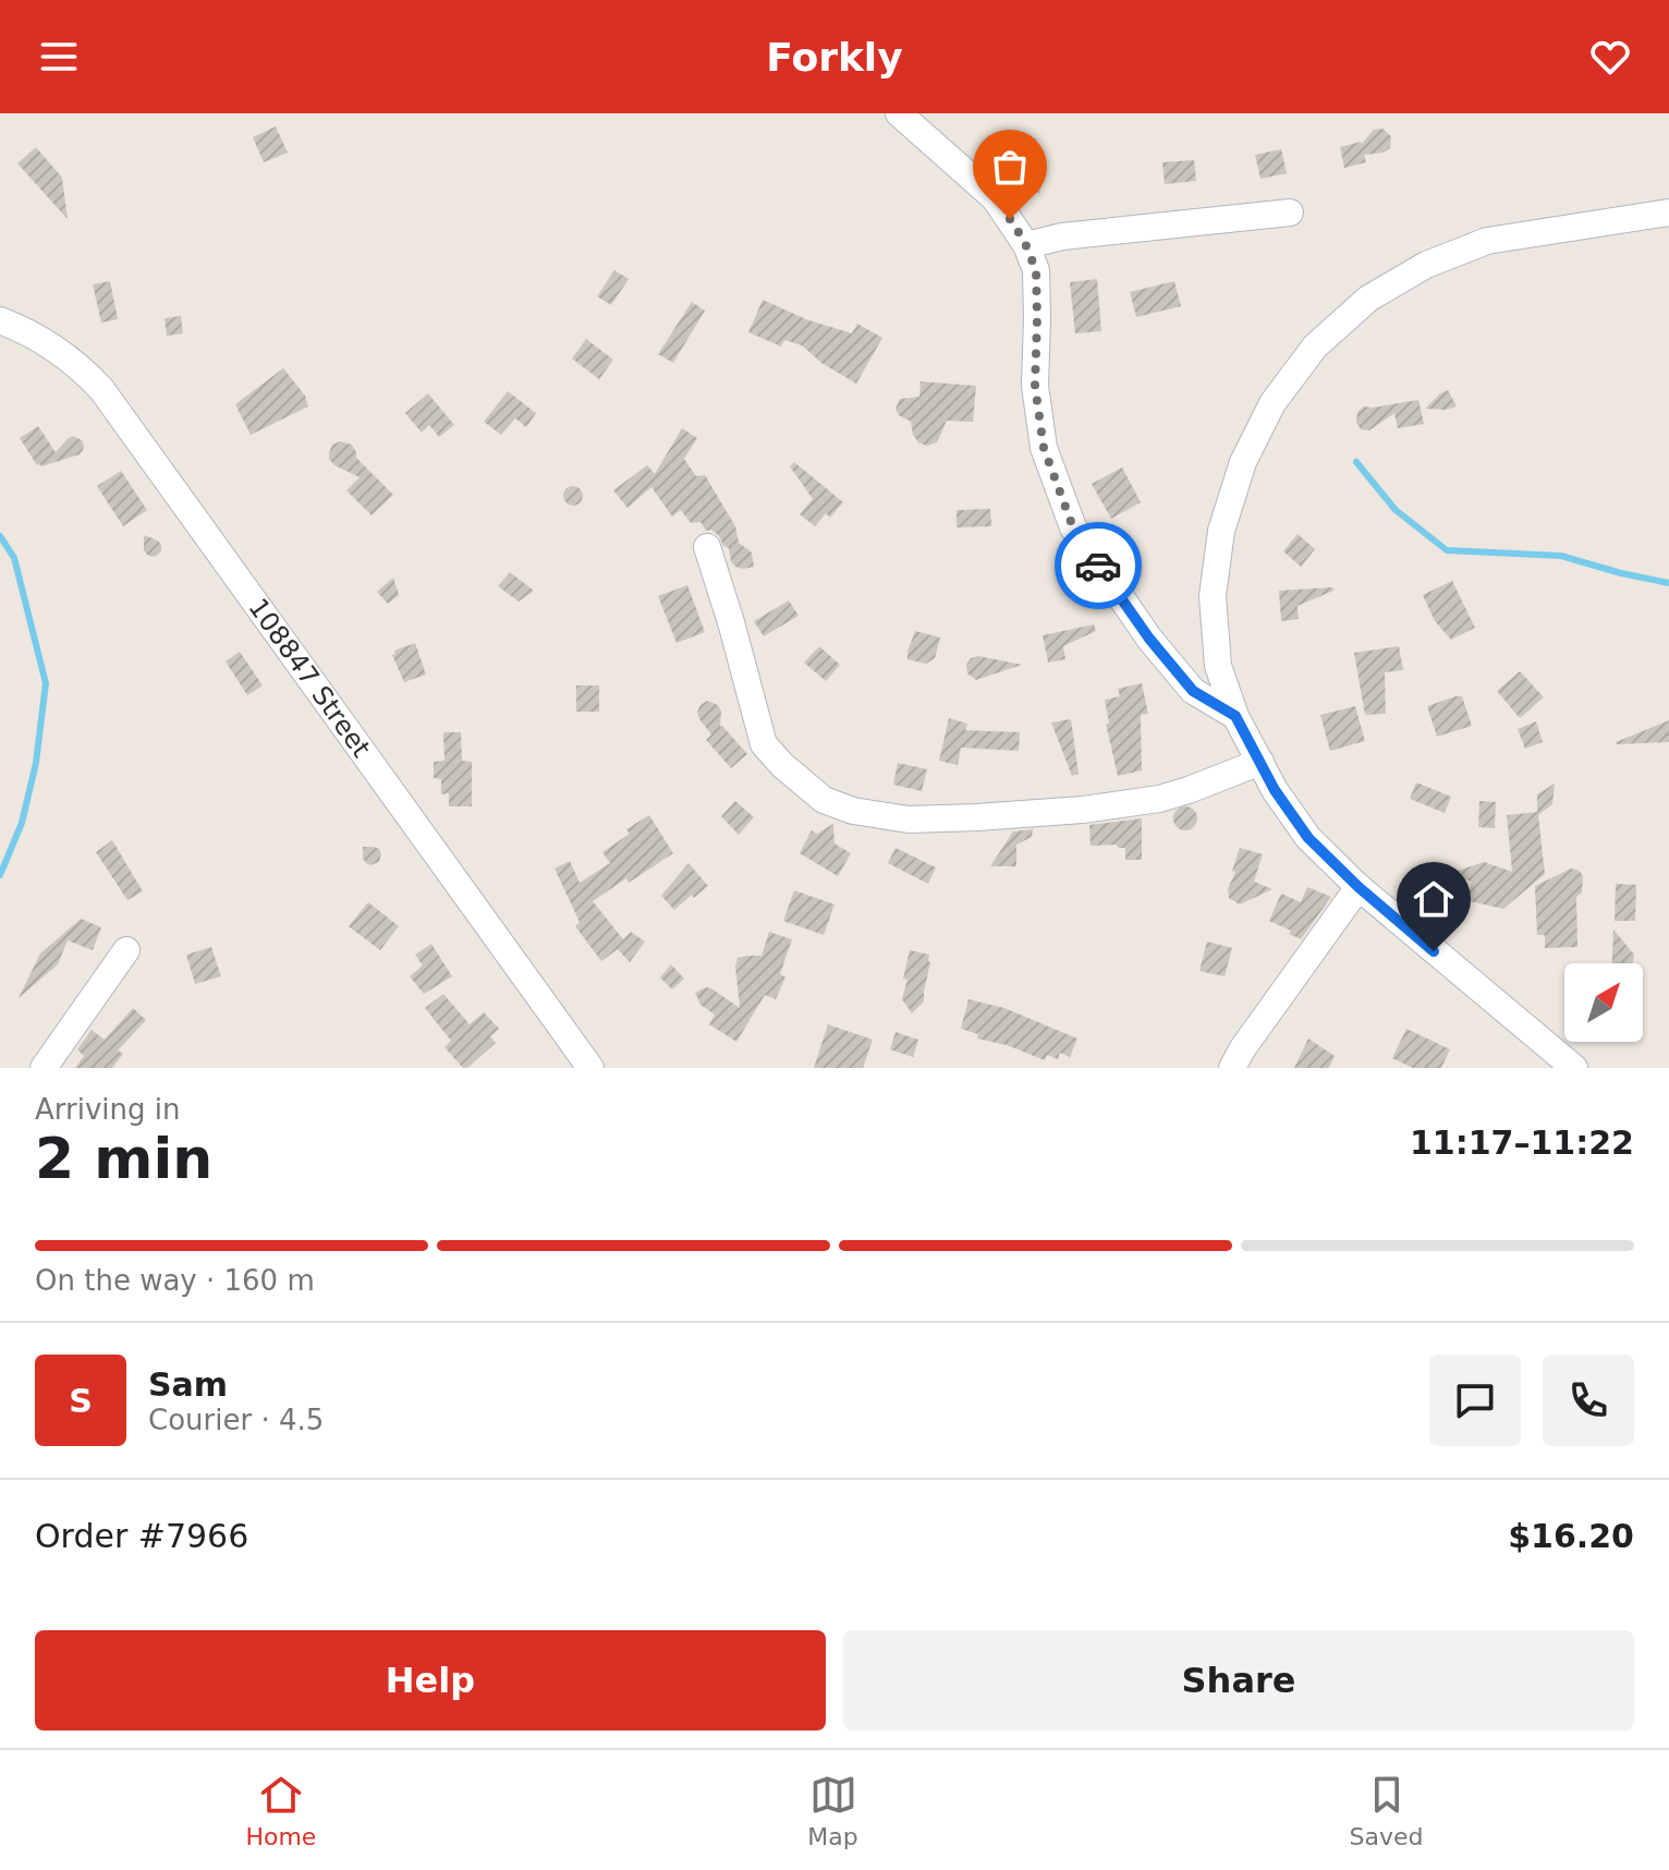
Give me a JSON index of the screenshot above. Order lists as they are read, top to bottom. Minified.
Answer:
{"streets":{"street":["108847 Street"]},"north":"top right","page":{"header":"Forkly","heading":["2 min","Arriving in","11:17–11:22"],"panel":["Sam","Courier · 4.5","Order #7966","$16.20"],"bar":"On the way · 160 m","round":"S","buttons":["Help","Share"],"tabs":["Home","Map","Saved"]}}
